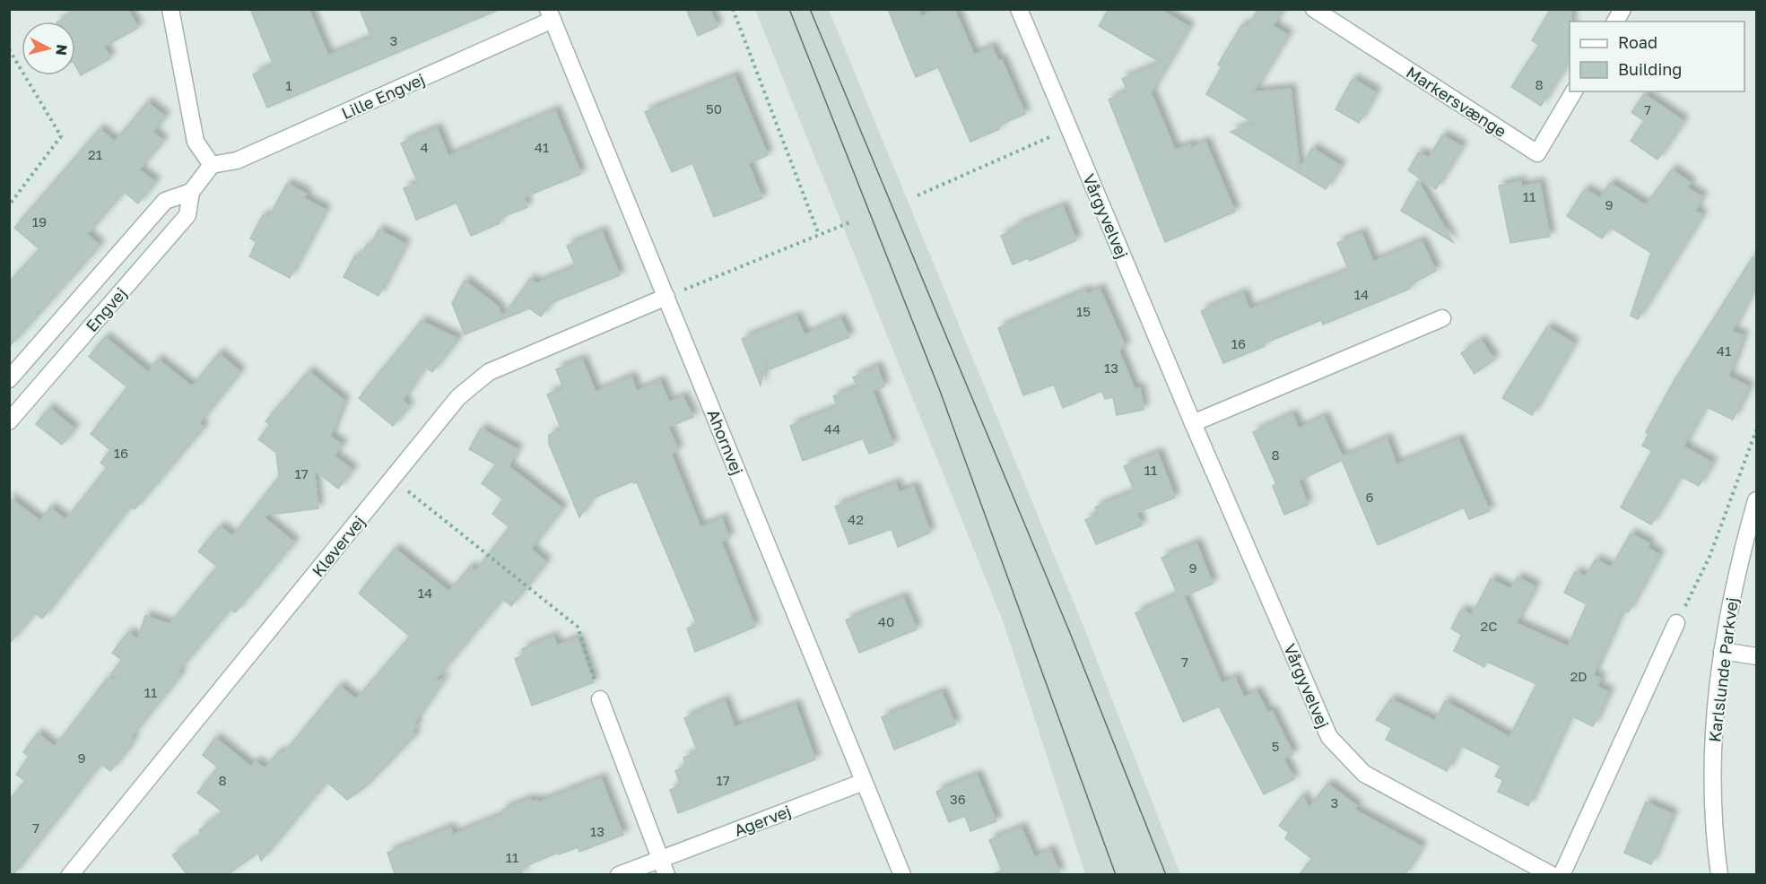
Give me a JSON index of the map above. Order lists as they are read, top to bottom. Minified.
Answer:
{"streets":{"street":["Lille Engvej","Markersvænge","Vårgyvelvej","Engvej","Ahornvej","Kløvervej","Karlslunde Parkvej","Agervej"]},"crossings":[["Lille Engvej","Engvej"],["Lille Engvej","Ahornvej"],["Ahornvej","Kløvervej"],["Ahornvej","Agervej"]],"house_numbers":["3","8","1","50","7","4","41","21","11","9","19","14","15","16","41","13","44","16","8","11","17","6","42","9","14","40","2C","7","2D","11","5","9","8","17","36","3","7","13","11"],"legend":["Road","Building"],"north":"right"}
